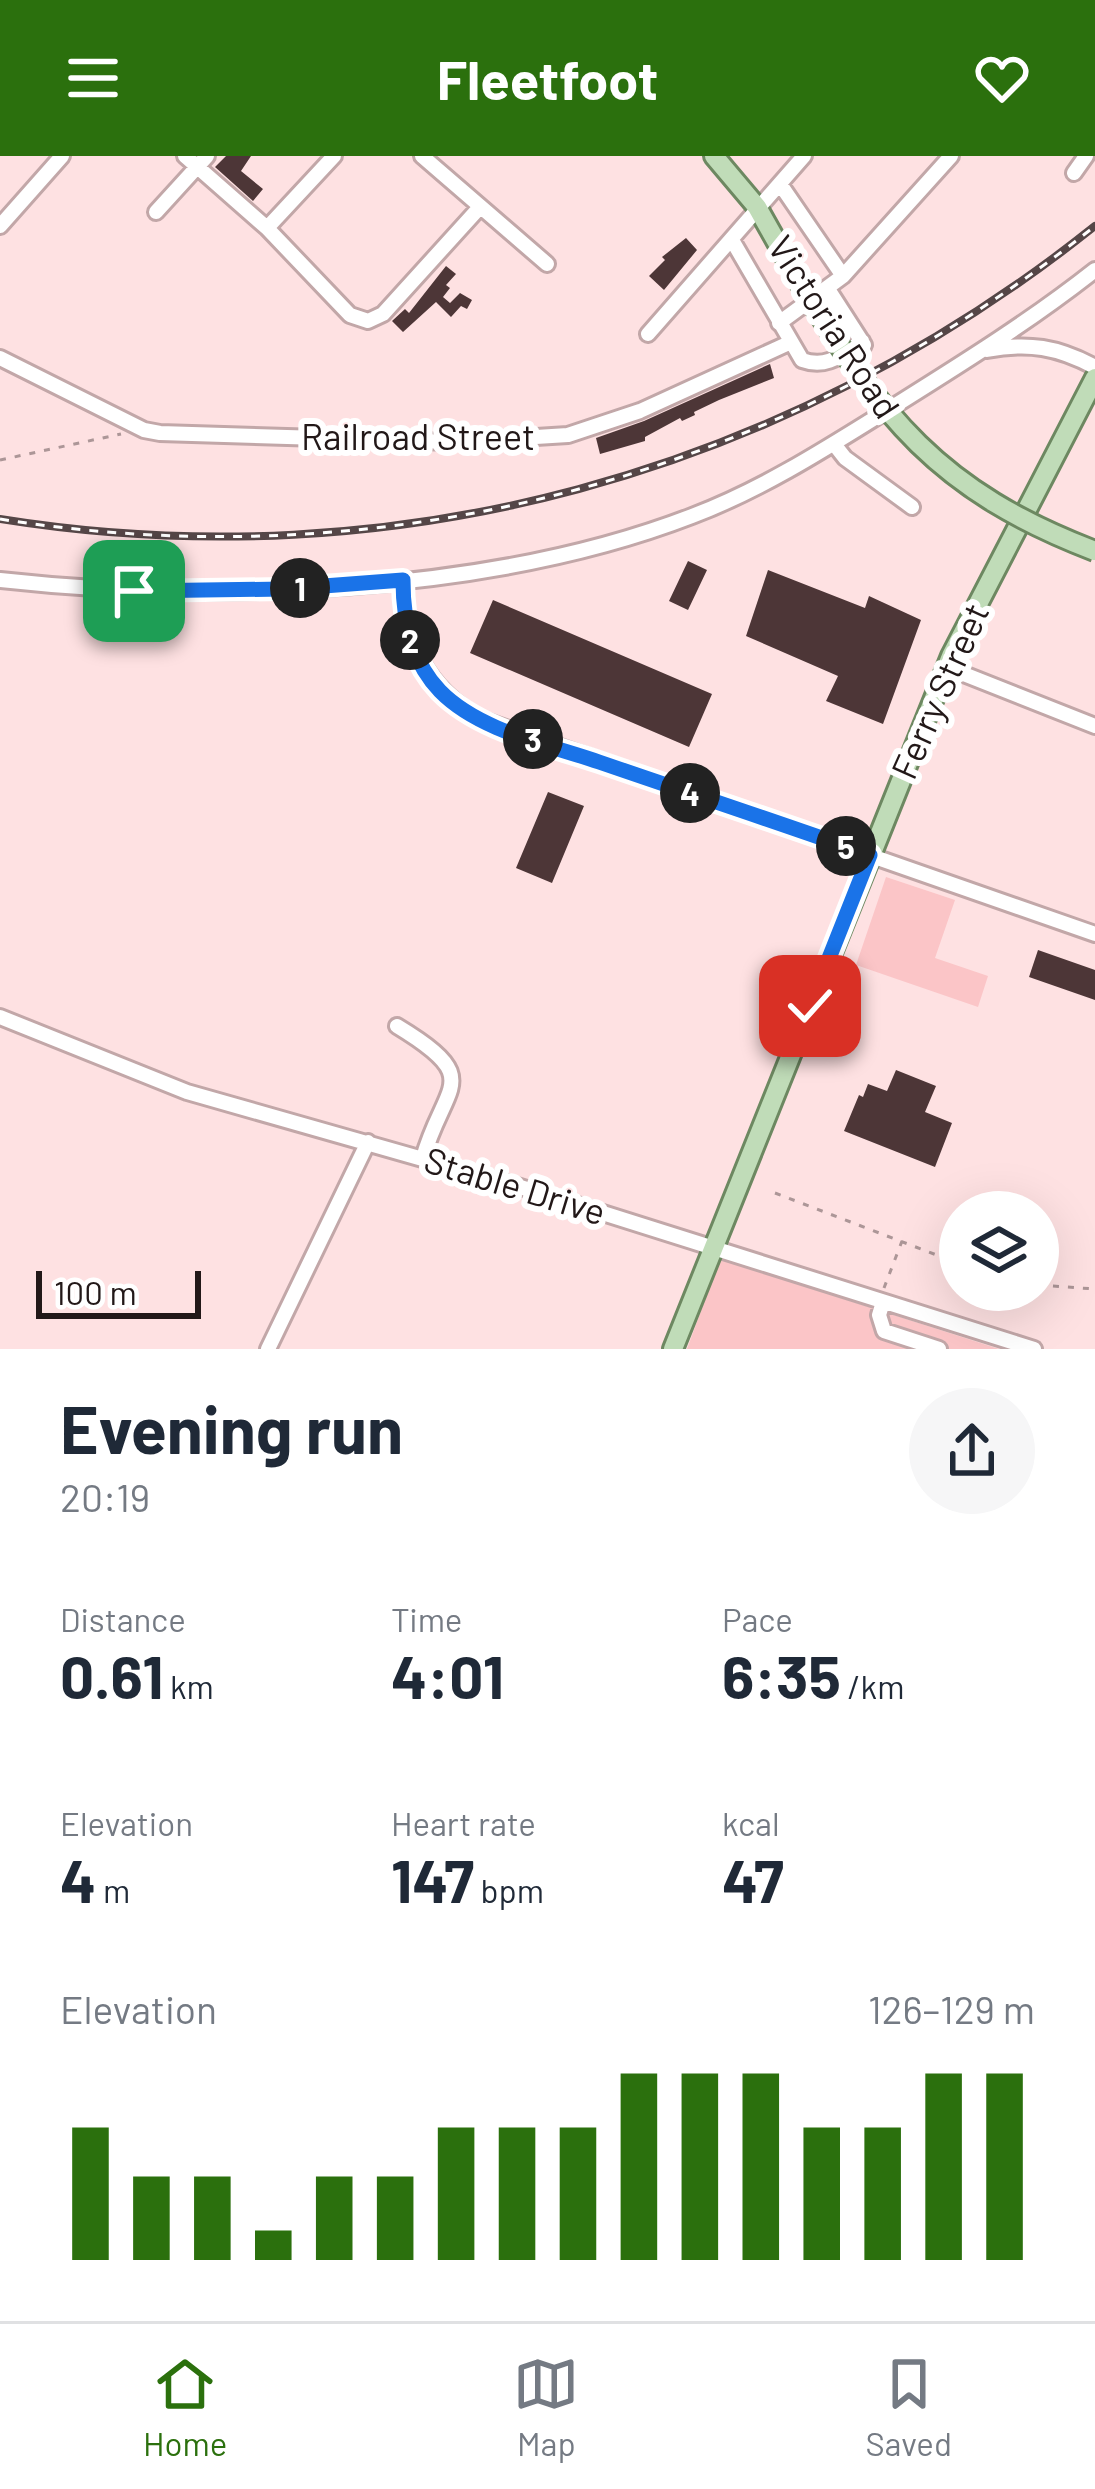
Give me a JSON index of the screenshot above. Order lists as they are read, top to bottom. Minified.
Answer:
{"streets":{"main road":["Victoria Road","Ferry Street"],"street":["Railroad Street","Stable Drive"]},"crossings":[["Ferry Street","Stable Drive"]],"scale_bar":"100 m","page":{"header":"Fleetfoot","pins":["1","2","3","4","5"],"scale":"100 m","heading":["Evening run","20:19"],"stats":[["Distance","0.61 km"],["Time","4:01"],["Pace","6:35 /km"],["Elevation","4 m"],["Heart rate","147 bpm"],["kcal","47"]],"chart":["Elevation","126–129 m"],"tabs":["Home","Map","Saved"]}}
